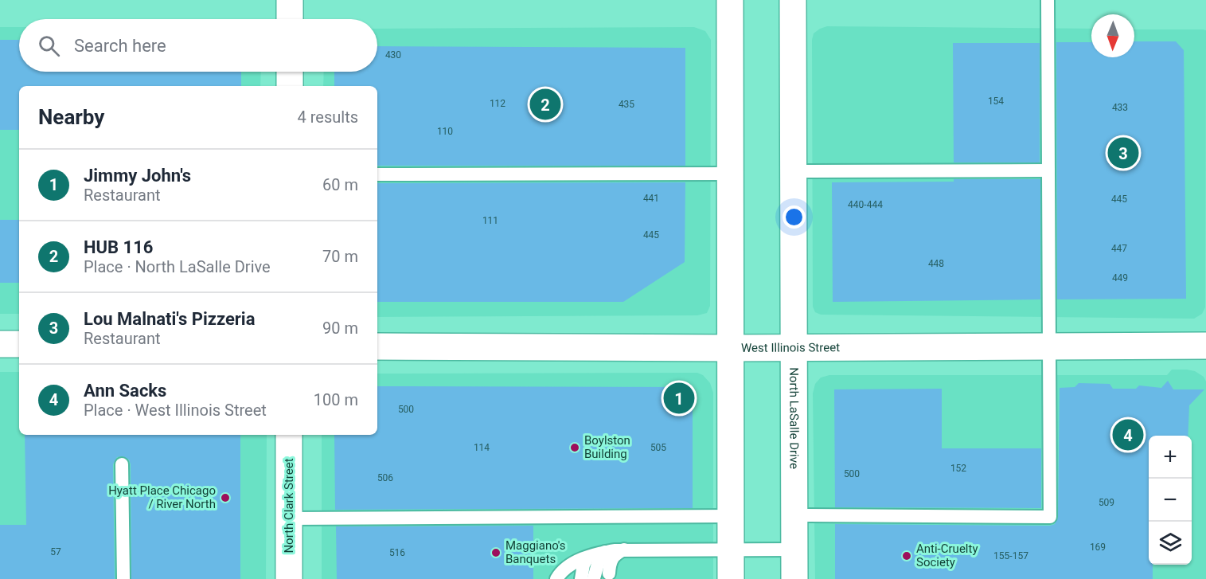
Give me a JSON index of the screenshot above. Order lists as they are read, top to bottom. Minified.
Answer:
{"streets":{"main road":["West Illinois Street","North LaSalle Drive","North Clark Street"]},"crossings":[["West Illinois Street","North LaSalle Drive"]],"places":["Boylston Building","Hyatt Place Chicago / River North","Maggiano's Banquets","Anti-Cruelty Society"],"house_numbers":["430","154","112","435","433","110","441","445","440-444","111","445","447","448","449","500","114","505","152","500","506","509","169","57","516","155-157"],"north":"bottom","page":{"search":"Search here","heading":["Nearby","4 results"],"pins":["2","3","1","4"],"list":[{"mark":"1","name":"Jimmy John's","note":"Restaurant","value":"60 m"},{"mark":"2","name":"HUB 116","note":"Place · North LaSalle Drive","value":"70 m"},{"mark":"3","name":"Lou Malnati's Pizzeria","note":"Restaurant","value":"90 m"},{"mark":"4","name":"Ann Sacks","note":"Place · West Illinois Street","value":"100 m"}],"map_buttons":["+","−"]}}
